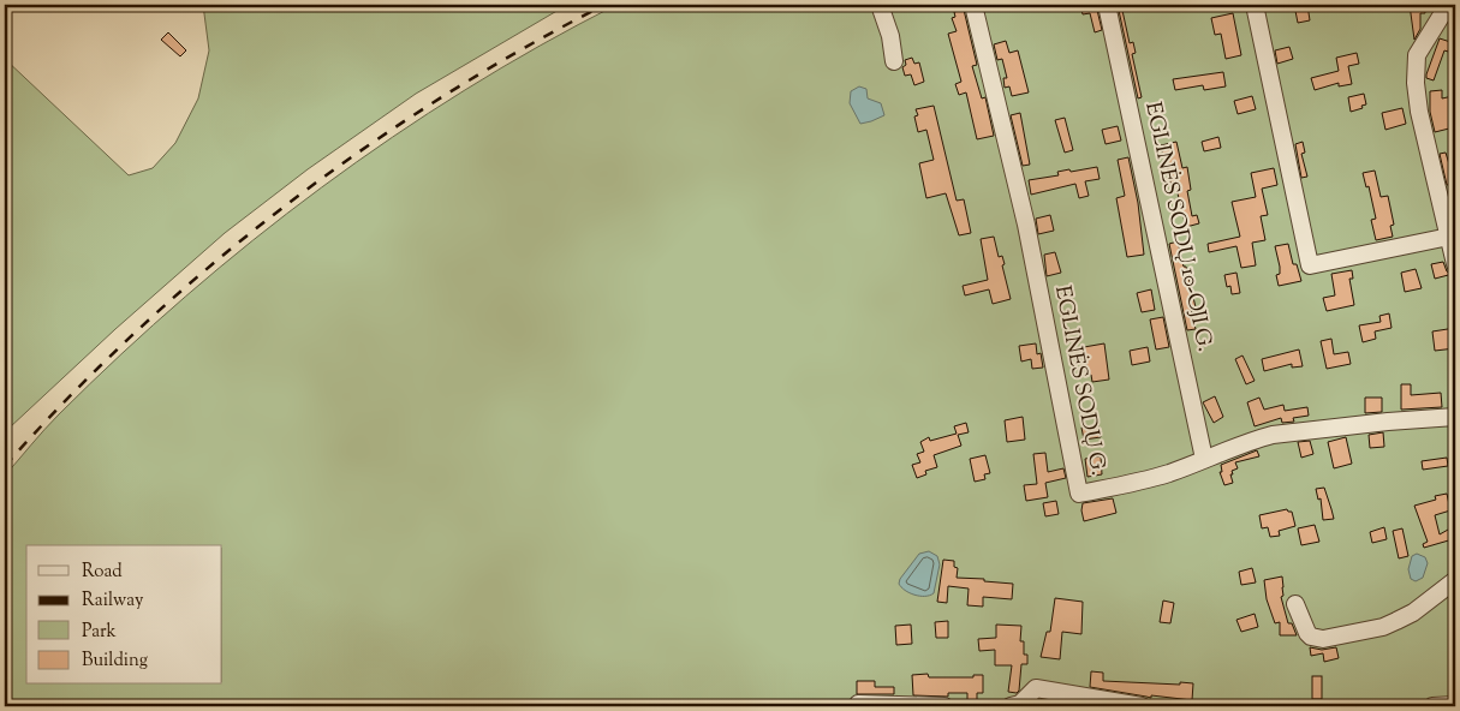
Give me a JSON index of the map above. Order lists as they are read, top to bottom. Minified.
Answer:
{"streets":{"street":["EGLINĖS SODŲ 10-OJI G.","EGLINĖS SODŲ G."]},"crossings":[["EGLINĖS SODŲ 10-OJI G.","EGLINĖS SODŲ G."]],"legend":["Road","Railway","Park","Building"]}
